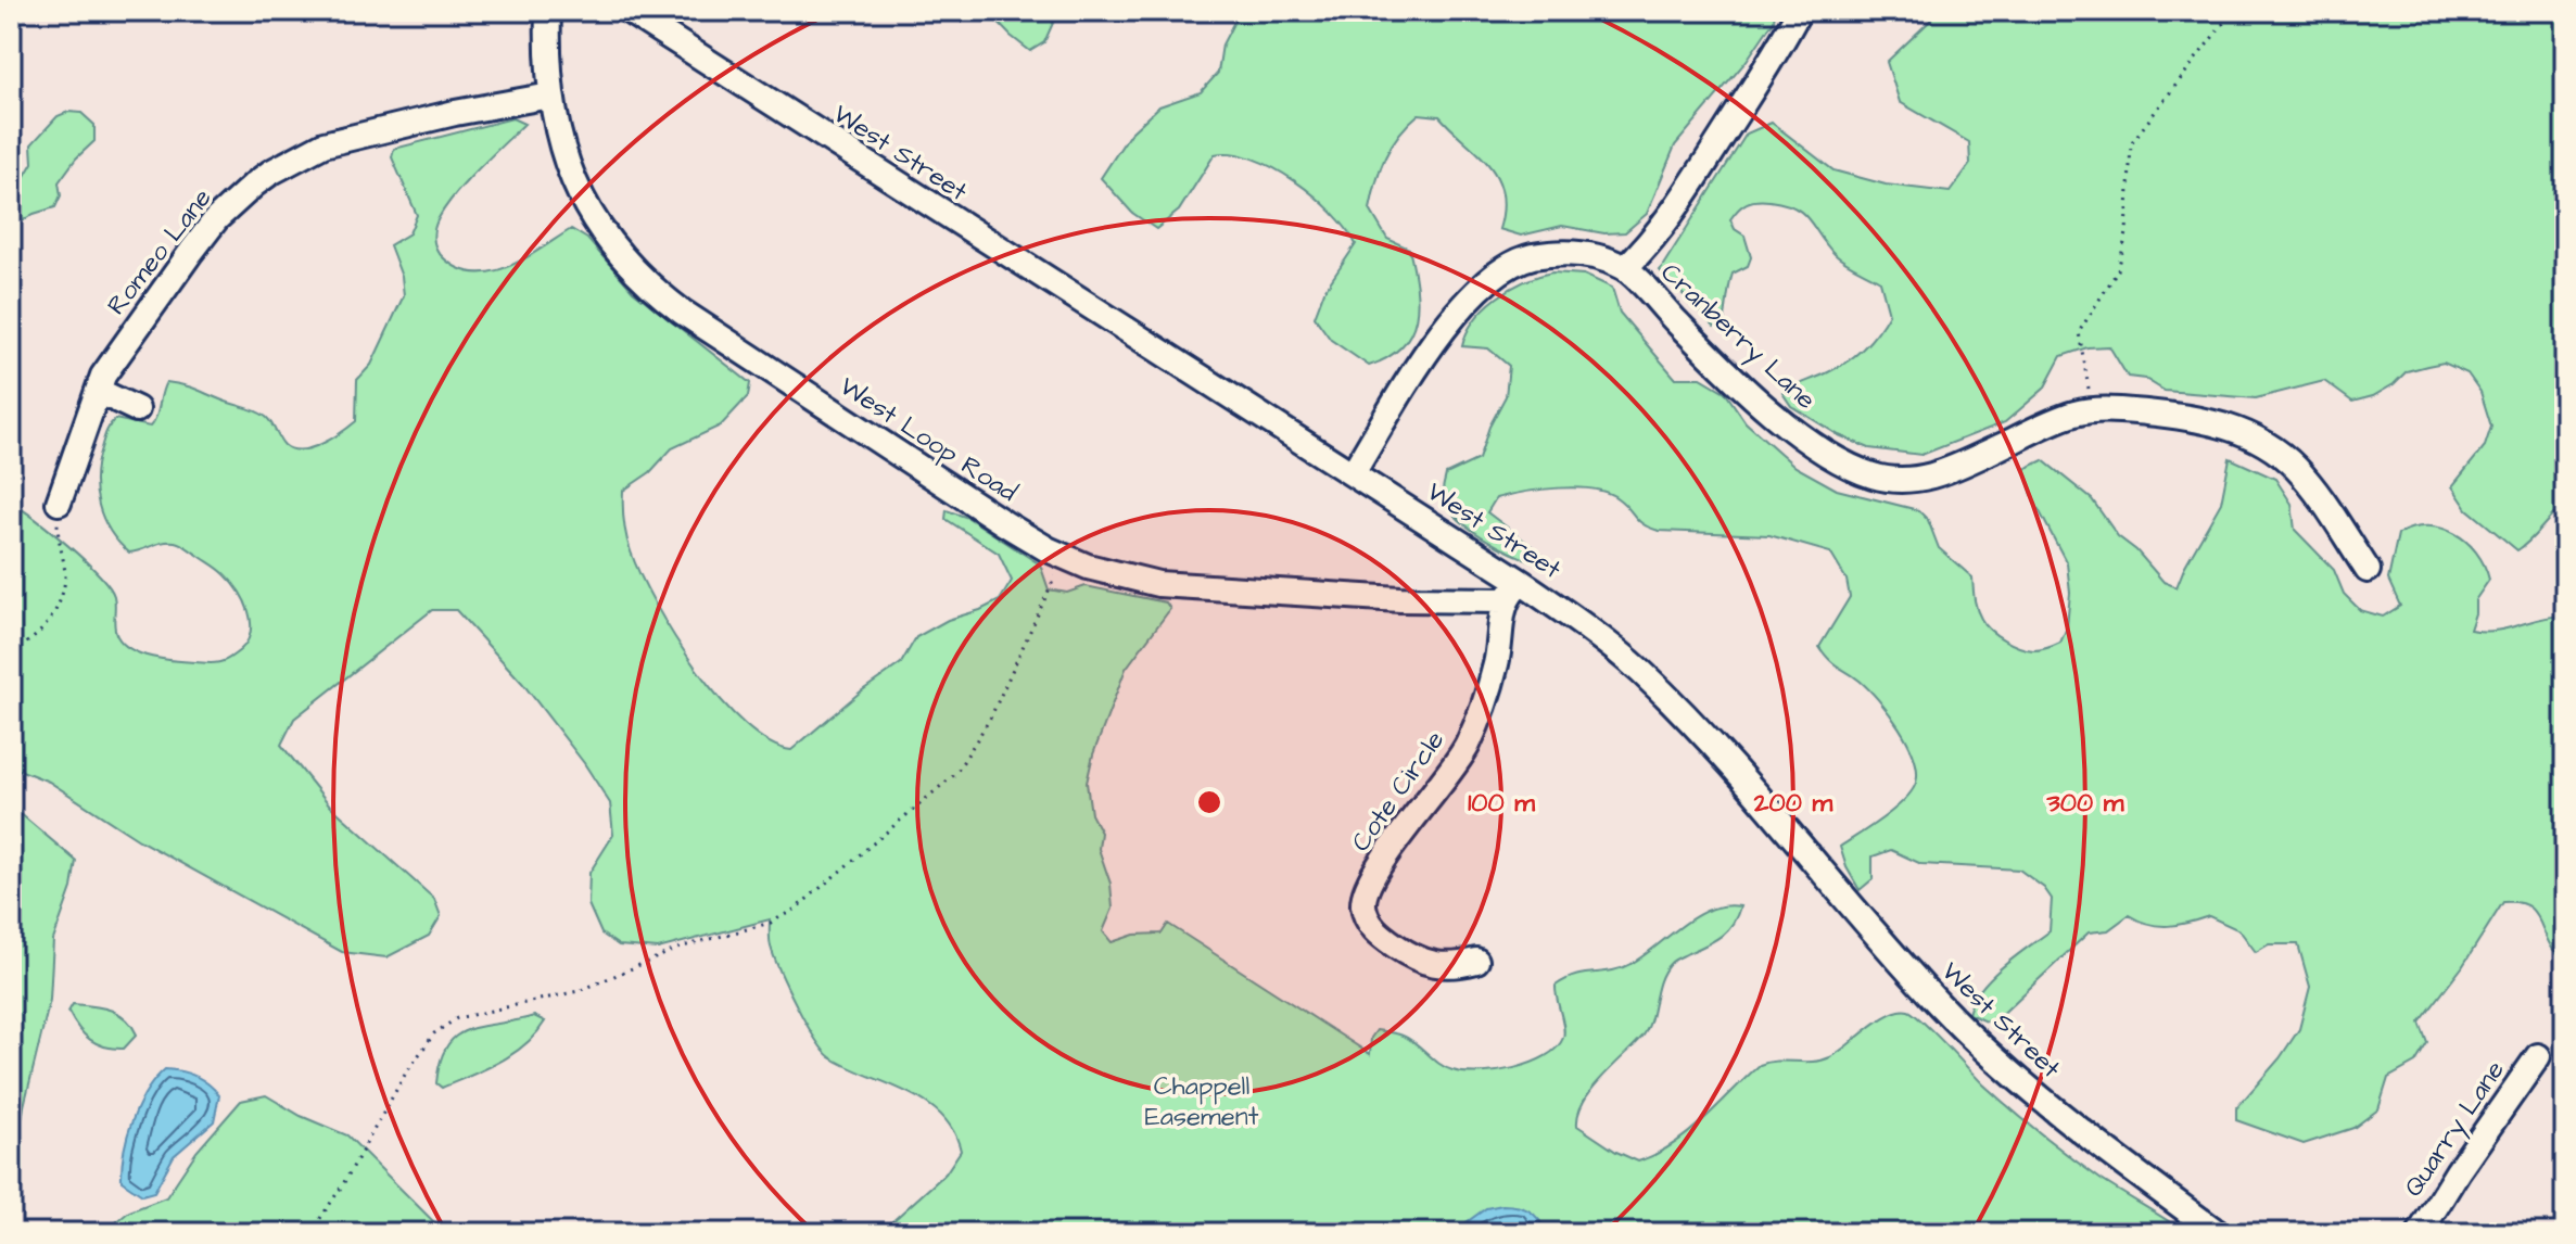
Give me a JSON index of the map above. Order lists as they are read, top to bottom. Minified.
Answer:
{"streets":{"street":["West Street","Romeo Lane","Cranberry Lane","West Loop Road","Cote Circle","Quarry Lane"]},"crossings":[["West Street","Cranberry Lane"],["Romeo Lane","West Loop Road"],["West Loop Road","Cote Circle"]],"parks":["Chappell Easement"],"rings":["100 m","200 m","300 m"]}
